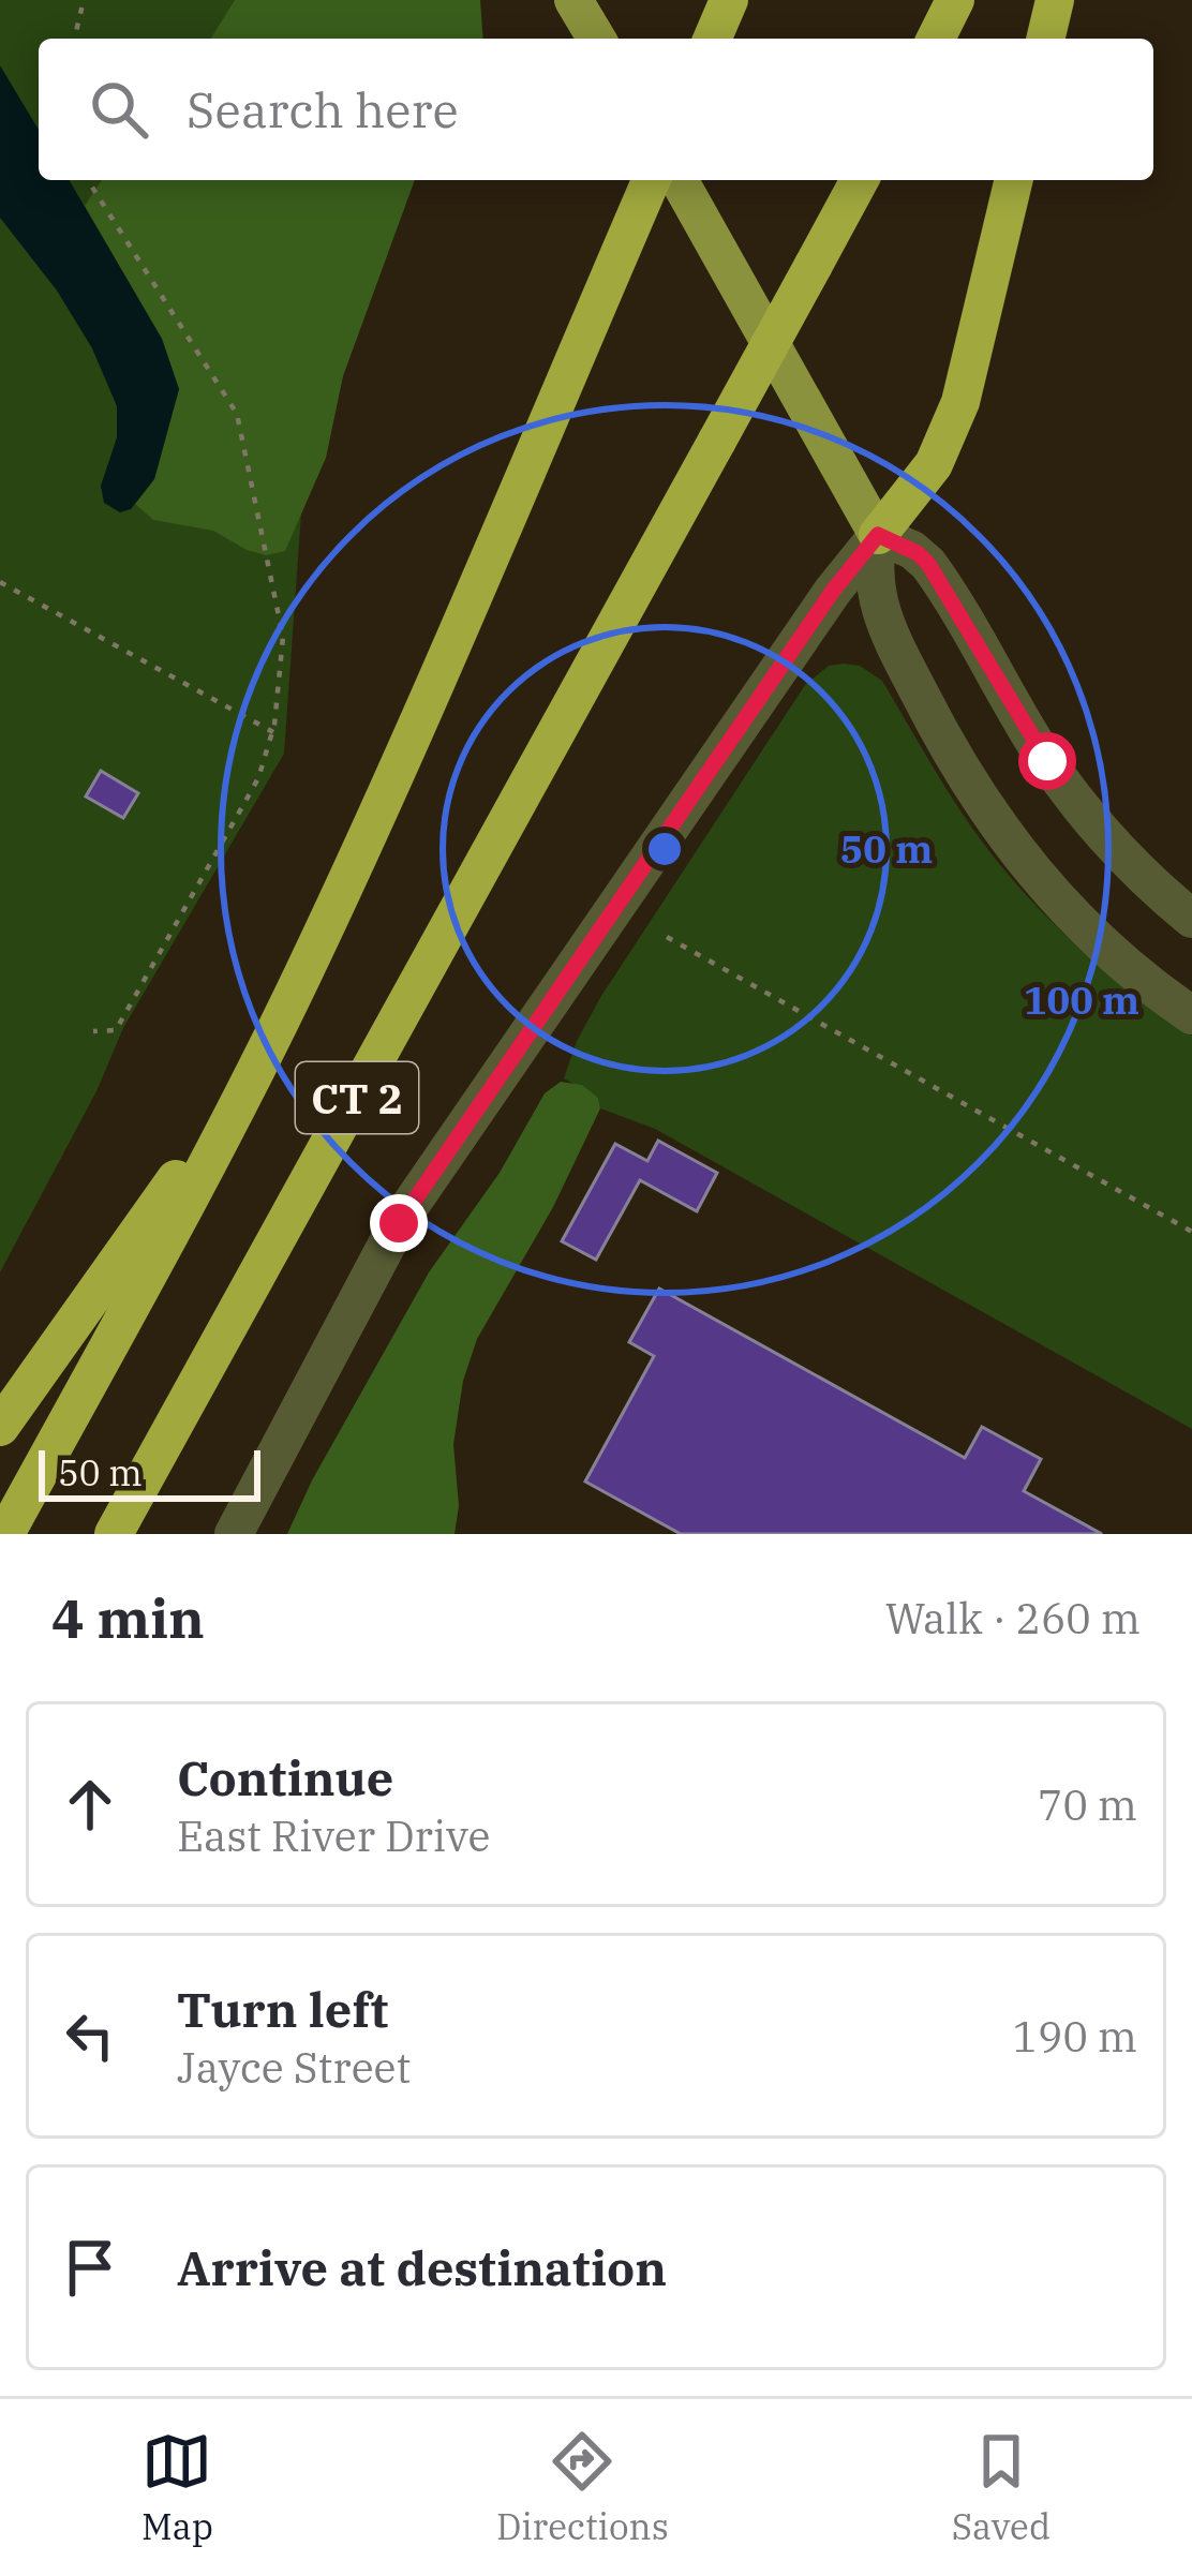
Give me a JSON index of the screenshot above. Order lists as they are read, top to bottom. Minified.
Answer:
{"streets":{"highway":["CT 2"]},"scale_bar":"50 m","page":{"search":"Search here","scale":"50 m","heading":["4 min","Walk · 260 m"],"list":[["Continue","East River Drive","70 m"],["Turn left","Jayce Street","190 m"],"Arrive at destination"],"nav":["Map","Directions","Saved"]},"rings":["50 m","100 m"]}
